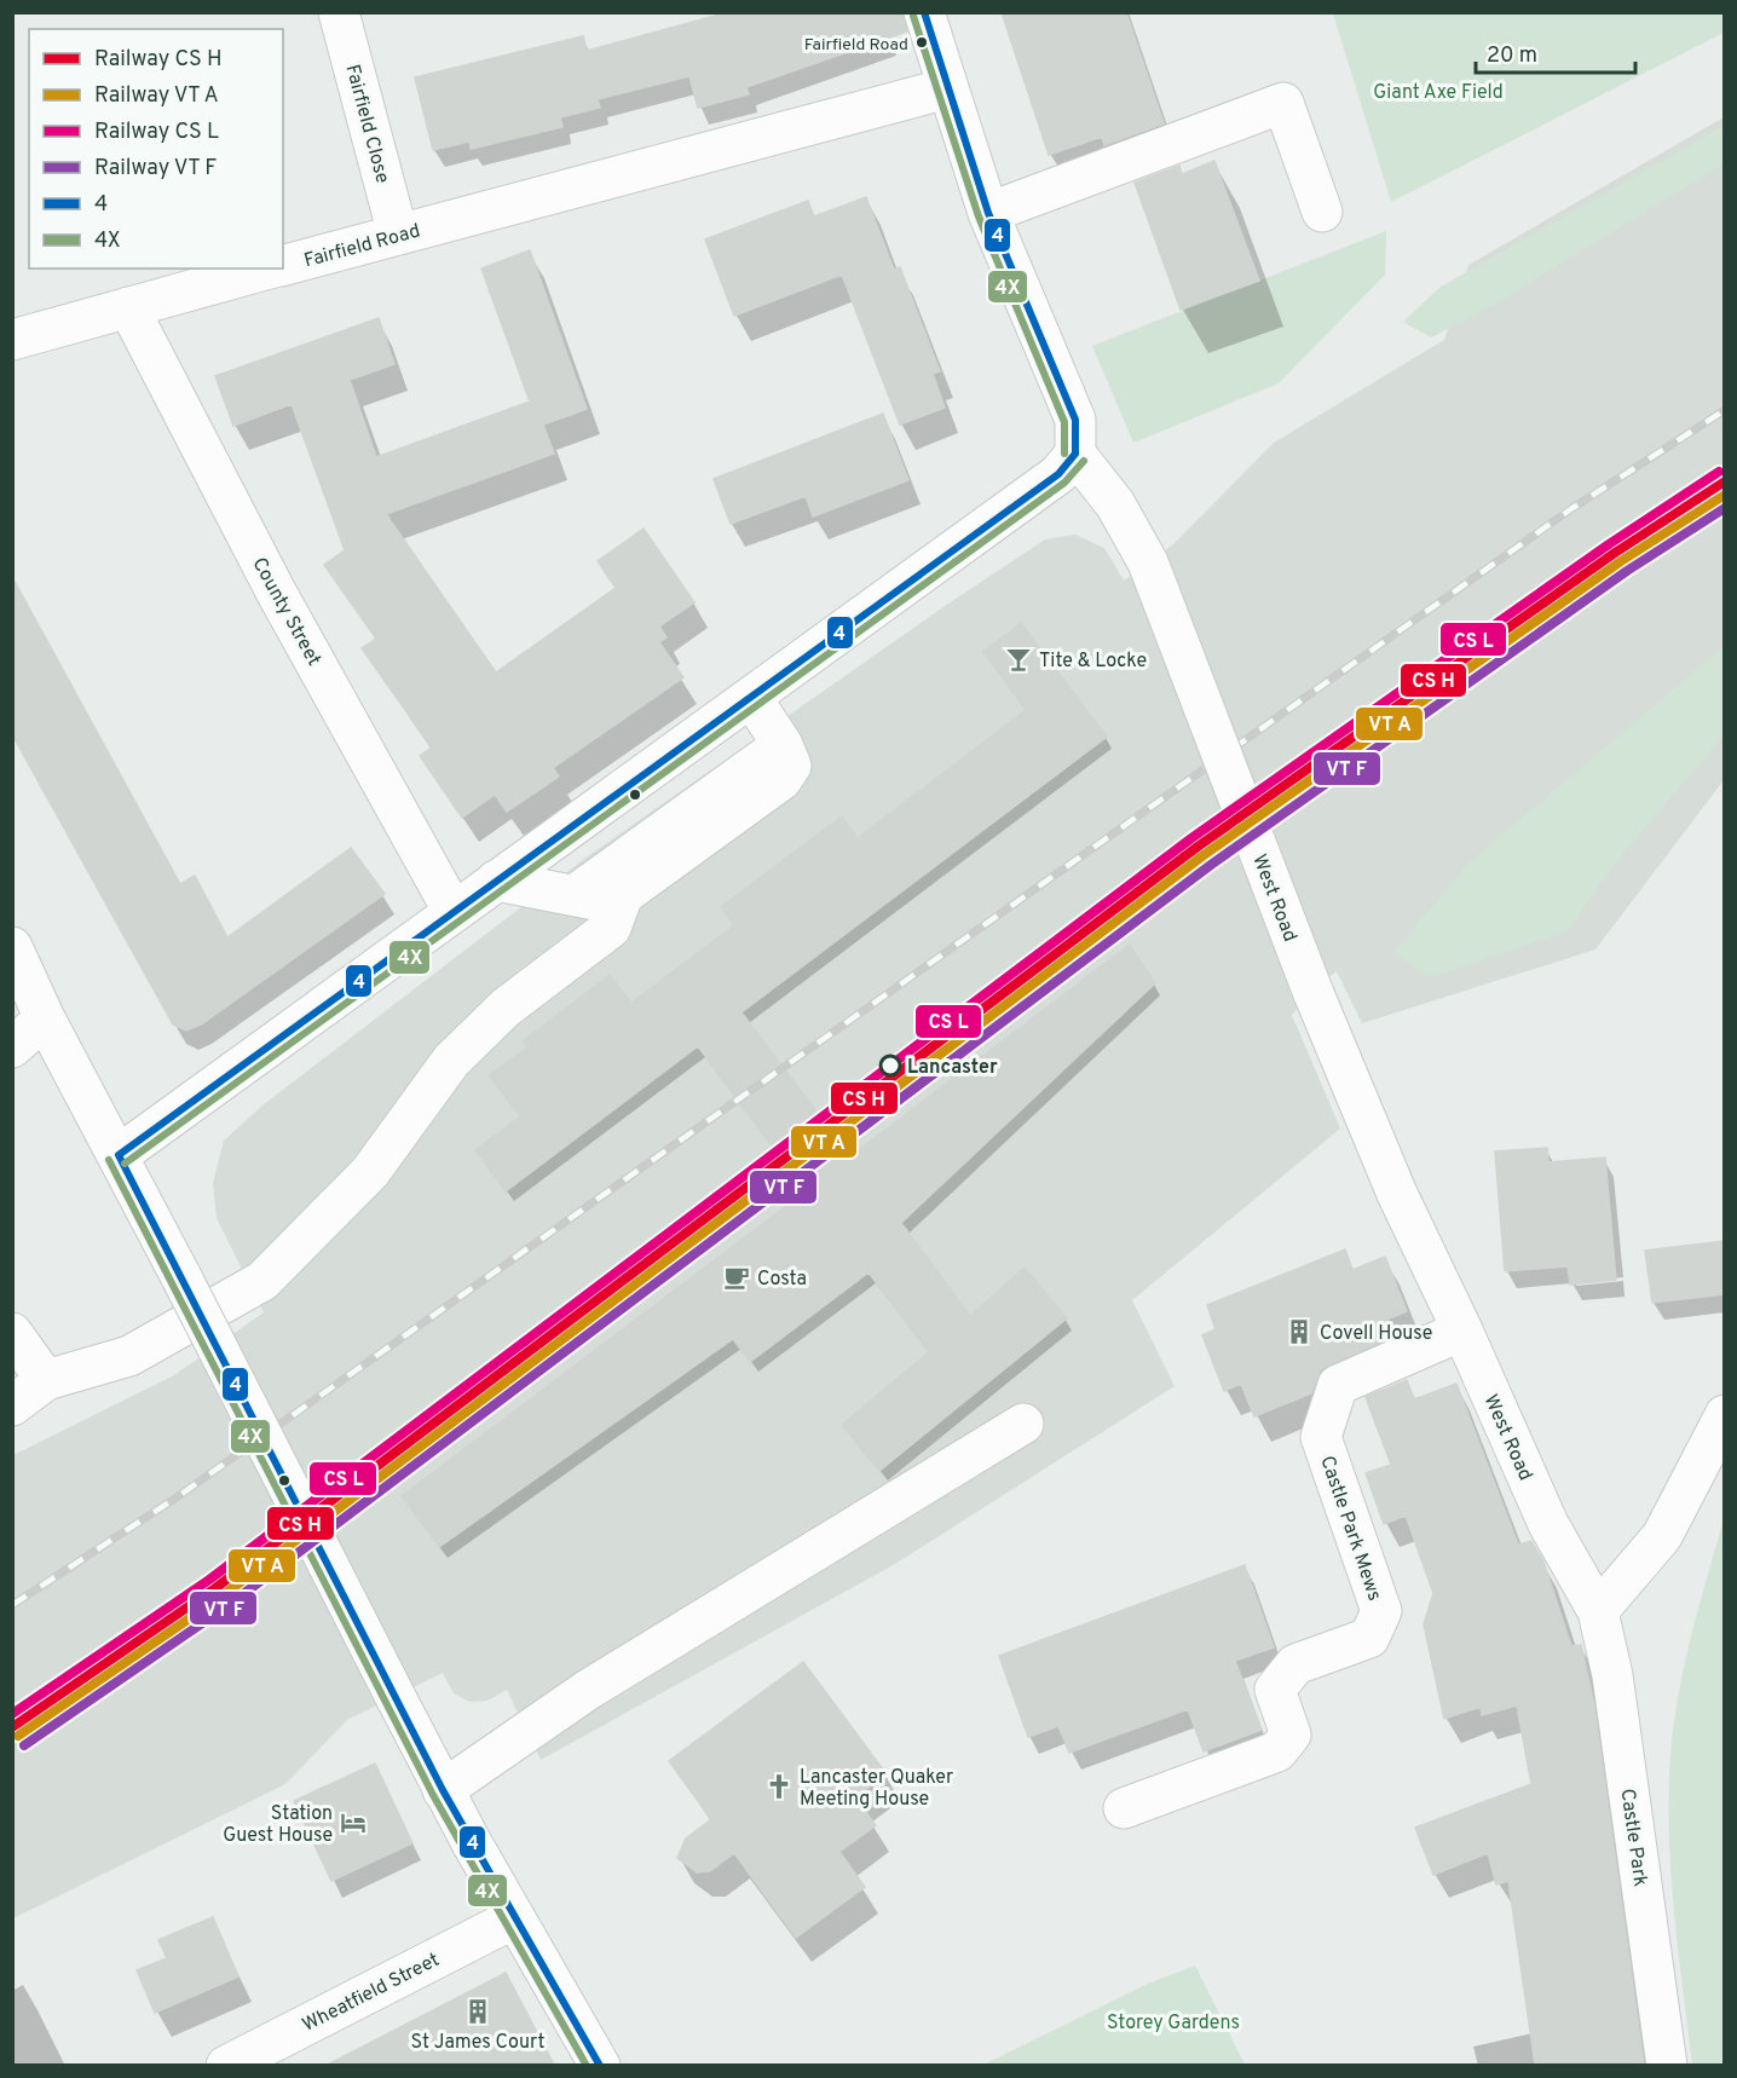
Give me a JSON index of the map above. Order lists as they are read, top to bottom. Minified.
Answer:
{"streets":{"street":["Fairfield Close","Fairfield Road","County Street","West Road","Castle Park Mews","Castle Park","Wheatfield Street"]},"crossings":[["Fairfield Close","Fairfield Road"],["Fairfield Road","County Street"],["West Road","Castle Park Mews"],["West Road","Castle Park"]],"parks":["Giant Axe Field","Storey Gardens"],"places":{"other":["Fairfield Road","Lancaster"],"bar":["Tite & Locke"],"cafe":["Costa"],"building":["Covell House","St James Court"],"church":["Lancaster Quaker Meeting House"],"hotel":["Station Guest House"]},"lines":["transit line 4","transit line 4X"],"legend":["Railway CS H","Railway VT A","Railway CS L","Railway VT F","4","4X"],"scale_bar":"20 m"}
